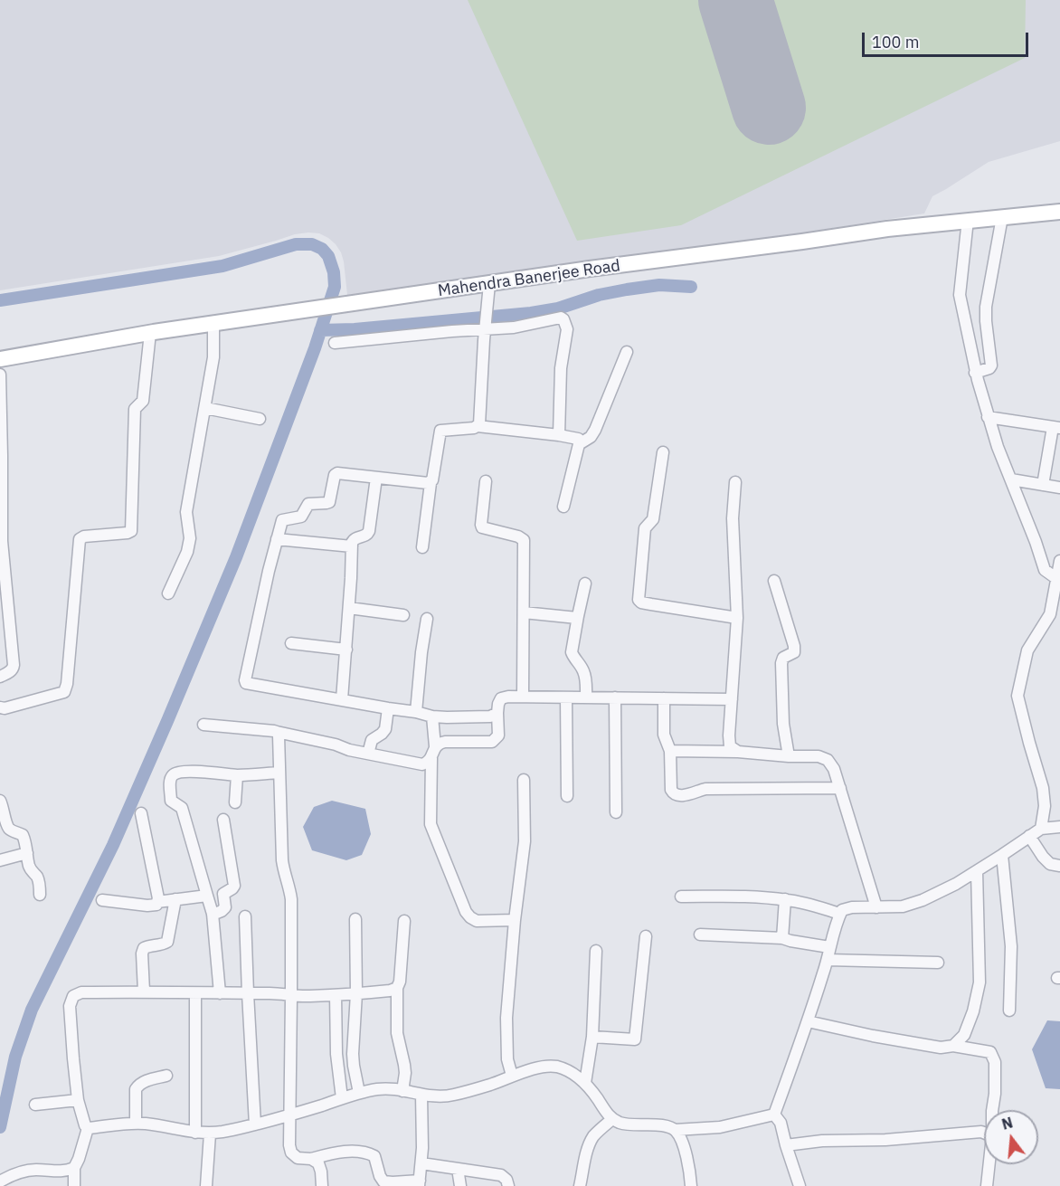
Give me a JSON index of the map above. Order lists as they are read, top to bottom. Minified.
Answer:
{"streets":{"street":["Mahendra Banerjee Road"]},"scale_bar":"100 m","north":"top"}
